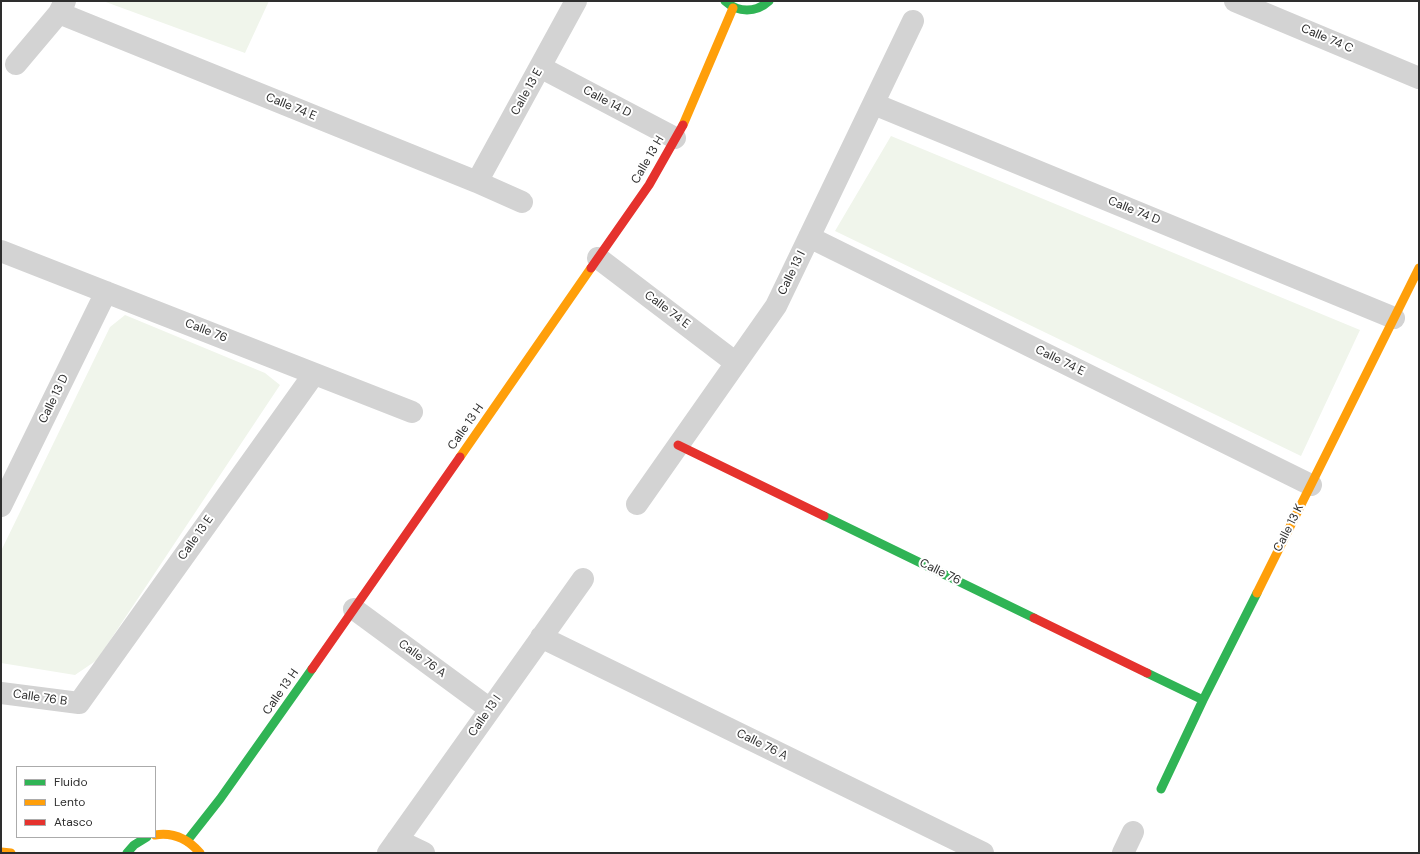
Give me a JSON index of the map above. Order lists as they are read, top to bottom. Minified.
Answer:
{"streets":{"street":["Calle 74 C","Calle 13 E","Calle 14 D","Calle 74 E","Calle 13 H","Calle 74 D","Calle 13 I","Calle 76","Calle 13 D","Calle 13 K","Calle 76 A","Calle 76 B"]},"crossings":[["Calle 13 E","Calle 14 D"],["Calle 13 E","Calle 74 E"],["Calle 13 E","Calle 76"],["Calle 13 E","Calle 76 B"],["Calle 14 D","Calle 13 H"],["Calle 74 E","Calle 13 H"],["Calle 74 E","Calle 13 I"],["Calle 74 E","Calle 13 K"],["Calle 13 H","Calle 76 A"],["Calle 74 D","Calle 13 I"],["Calle 74 D","Calle 13 K"],["Calle 13 I","Calle 76"],["Calle 13 I","Calle 76 A"],["Calle 76","Calle 13 D"],["Calle 76","Calle 13 K"]],"legend":["Fluido","Lento","Atasco"]}
